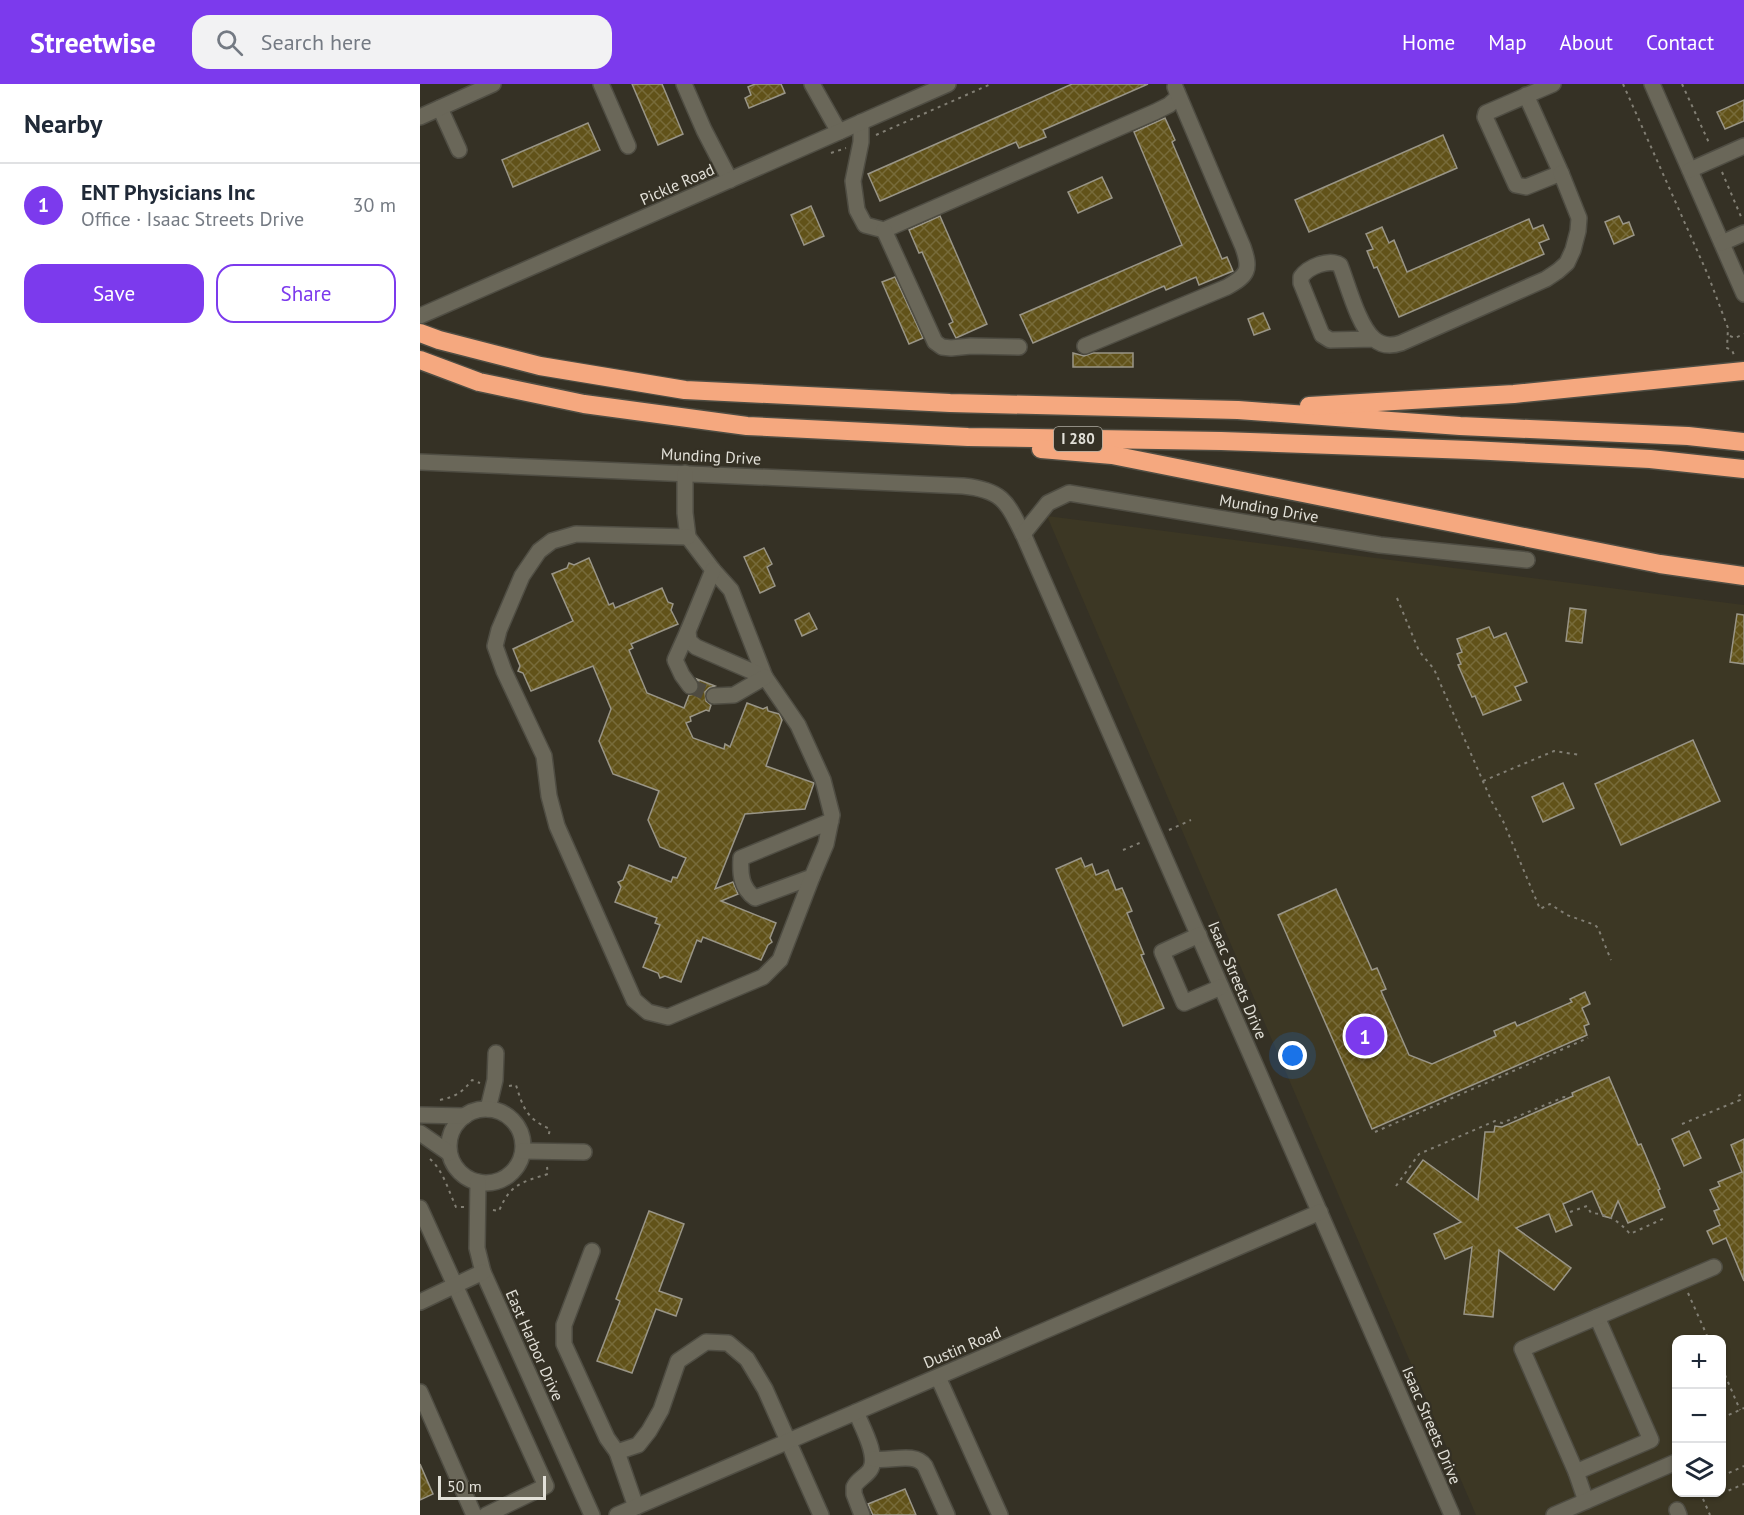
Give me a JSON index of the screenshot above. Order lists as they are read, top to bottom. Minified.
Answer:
{"streets":{"highway":["I 280"],"street":["Pickle Road","Munding Drive","Isaac Streets Drive","East Harbor Drive","Dustin Road"]},"crossings":[["Munding Drive","Isaac Streets Drive"],["Isaac Streets Drive","Dustin Road"]],"scale_bar":"50 m","page":{"header":"Streetwise","search":"Search here","nav":["Home","Map","About","Contact"],"heading":"Nearby","list":[{"mark":"1","name":"ENT Physicians Inc","note":"Office · Isaac Streets Drive","value":"30 m"}],"buttons":["Save","Share"],"pins":"1","map_buttons":["+","−"],"scale":"50 m"}}
